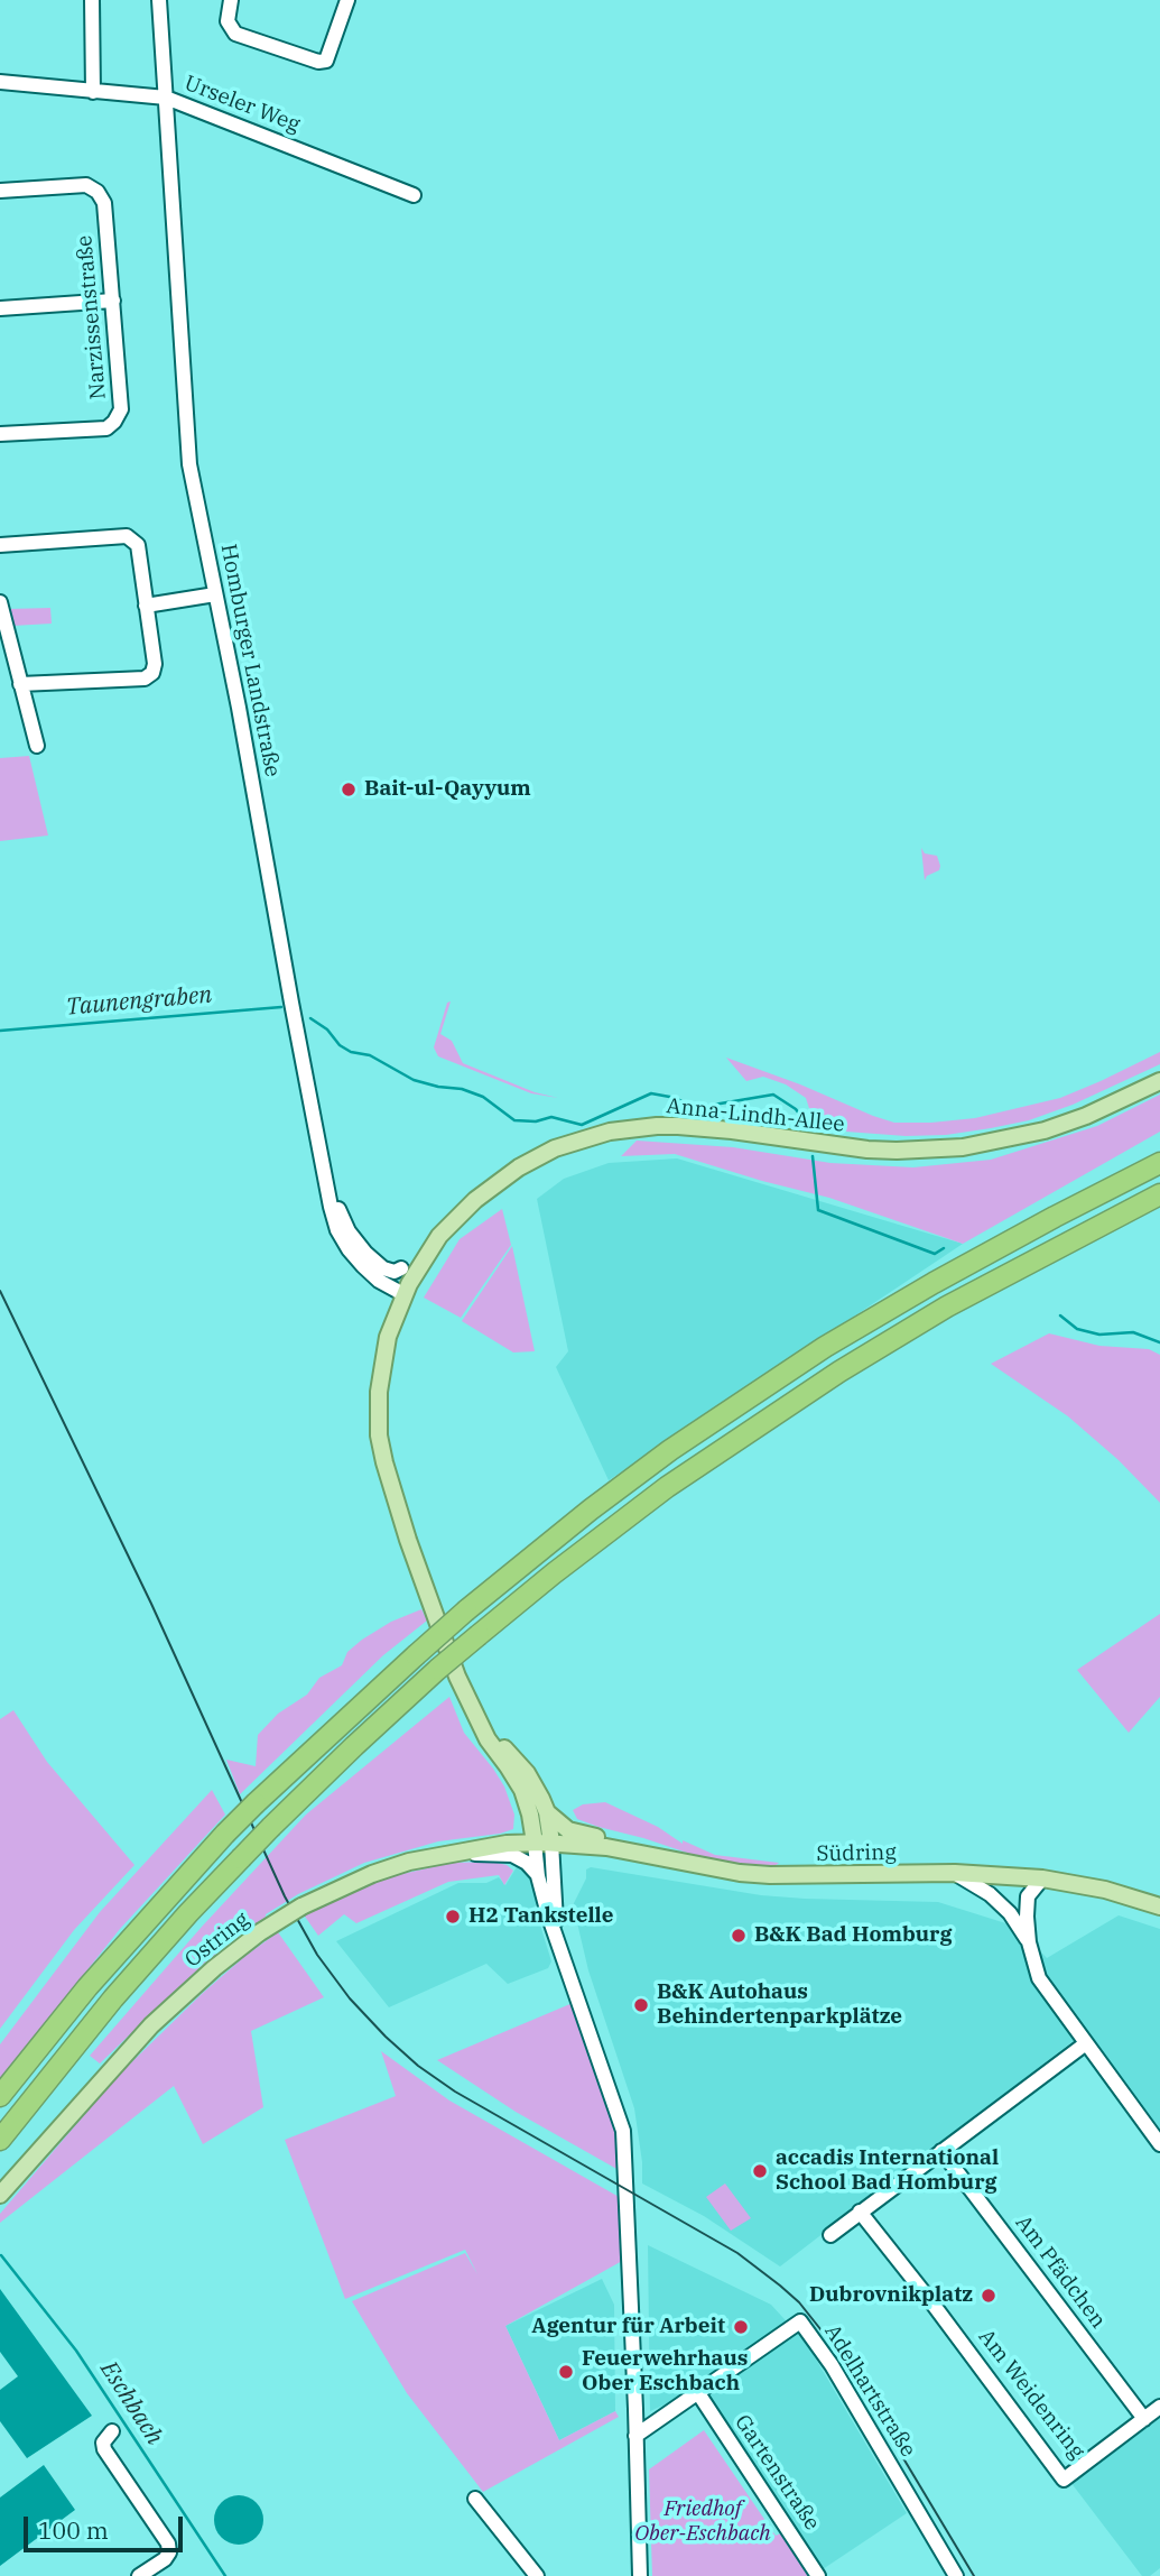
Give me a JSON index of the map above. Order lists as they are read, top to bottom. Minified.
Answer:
{"streets":{"main road":["Anna-Lindh-Allee","Südring","Ostring"],"street":["Urseler Weg","Narzissenstraße","Homburger Landstraße","Am Pfädchen","Adelhartstraße","Am Weidenring","Gartenstraße"]},"crossings":[["Urseler Weg","Homburger Landstraße"],["Homburger Landstraße","Anna-Lindh-Allee"],["Südring","Ostring"],["Am Pfädchen","Am Weidenring"],["Adelhartstraße","Gartenstraße"]],"water":["Taunengraben","Eschbach"],"parks":["Friedhof Ober-Eschbach"],"places":["Bait-ul-Qayyum","H2 Tankstelle","B&K Bad Homburg","B&K Autohaus Behindertenparkplätze","accadis International School Bad Homburg","Dubrovnikplatz","Agentur für Arbeit","Feuerwehrhaus Ober Eschbach"],"scale_bar":"100 m"}
